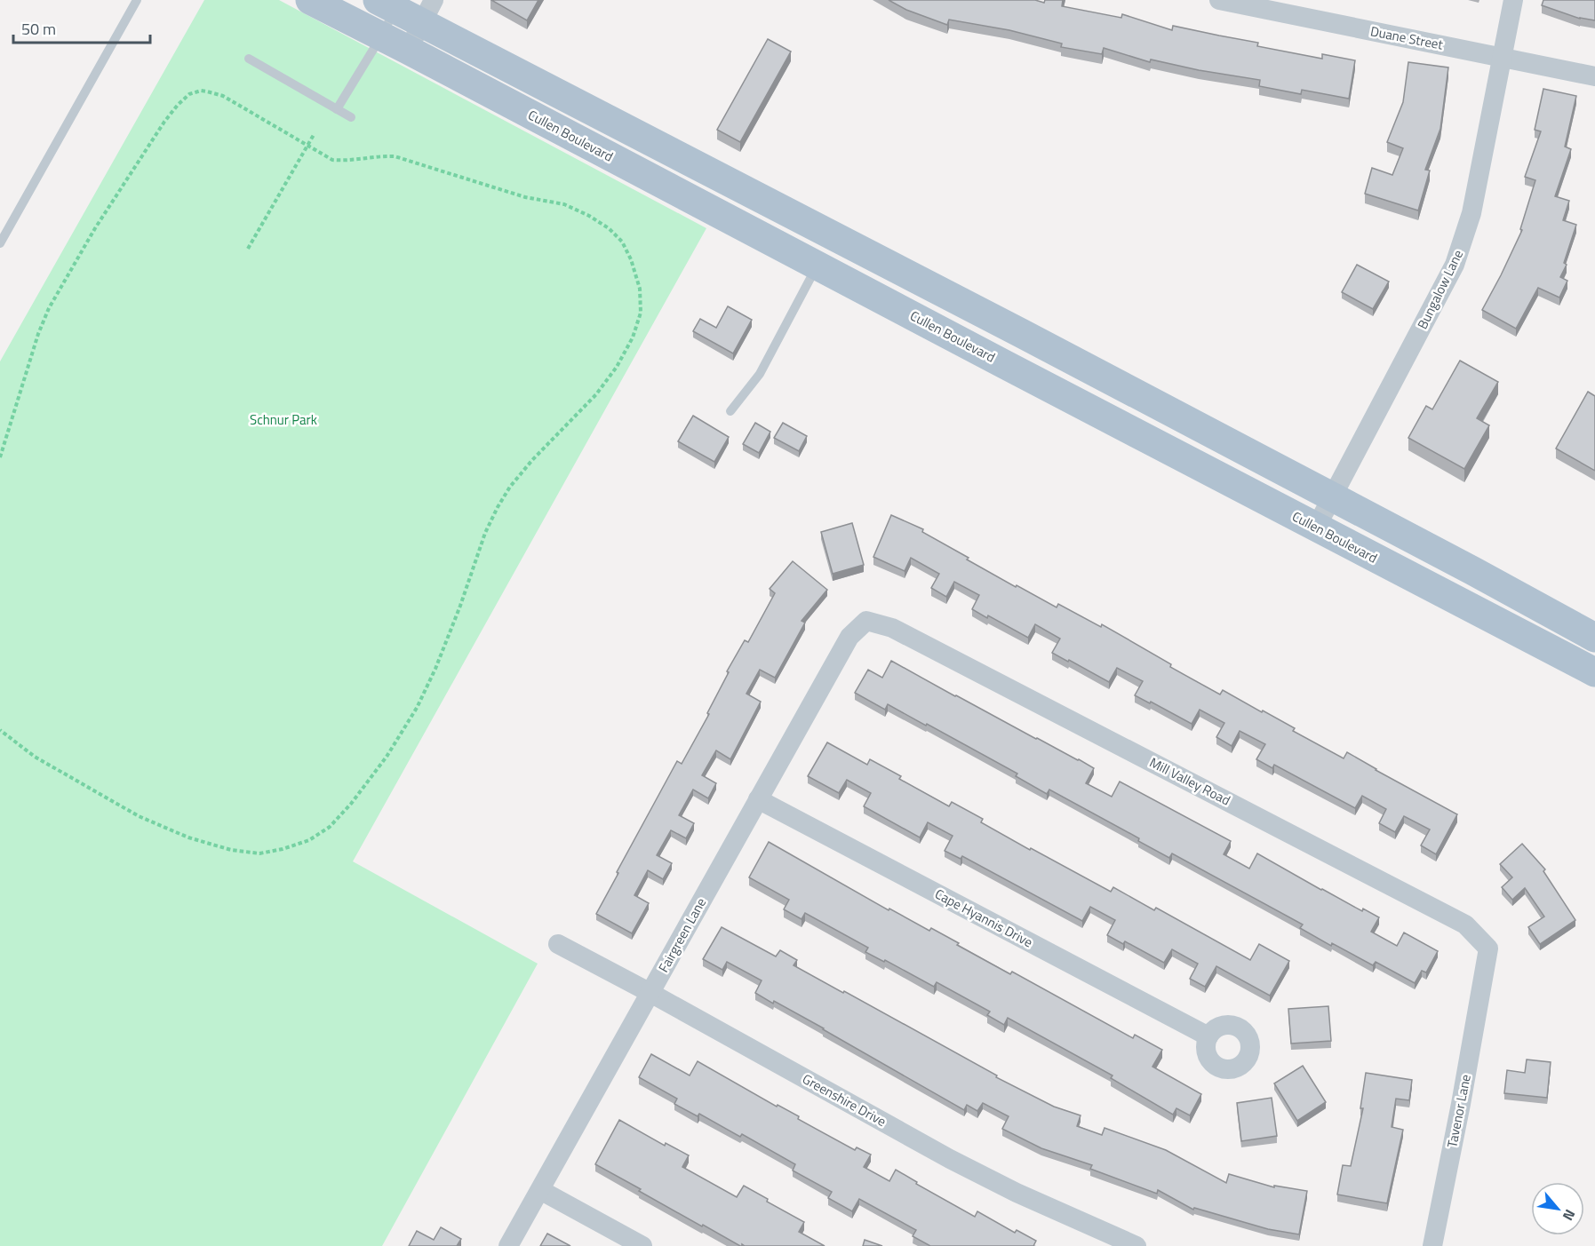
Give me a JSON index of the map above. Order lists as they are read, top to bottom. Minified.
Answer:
{"streets":{"main road":["Cullen Boulevard"],"street":["Duane Street","Bungalow Lane","Mill Valley Road","Cape Hyannis Drive","Fairgreen Lane","Greenshire Drive","Tavenor Lane"]},"crossings":[["Duane Street","Bungalow Lane"],["Cullen Boulevard","Bungalow Lane"],["Mill Valley Road","Fairgreen Lane"],["Mill Valley Road","Tavenor Lane"],["Cape Hyannis Drive","Fairgreen Lane"],["Fairgreen Lane","Greenshire Drive"]],"parks":["Schnur Park"],"scale_bar":"50 m","north":"bottom right"}
